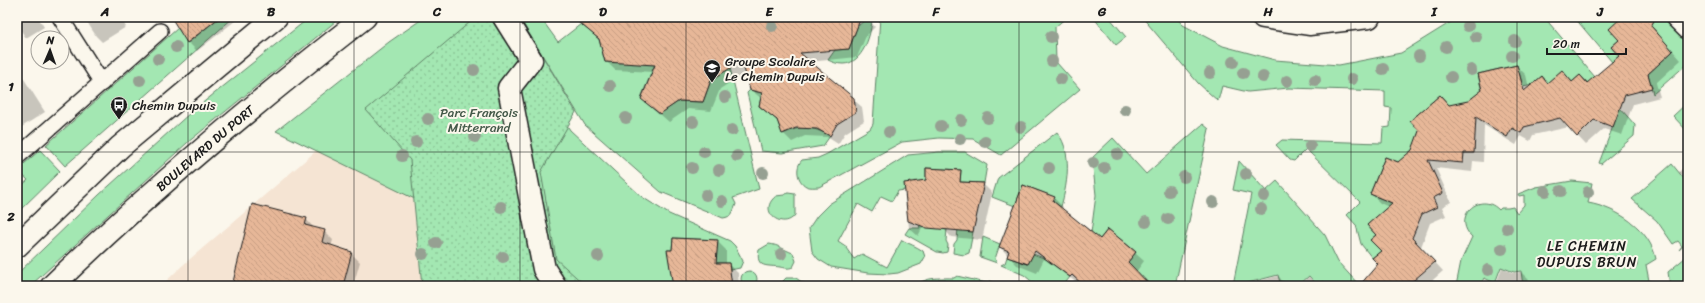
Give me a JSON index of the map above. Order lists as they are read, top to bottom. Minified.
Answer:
{"streets":{"main road":["BOULEVARD DU PORT"]},"districts":["LE CHEMIN DUPUIS BRUN"],"parks":["Parc François Mitterrand"],"places":{"school or university":["Groupe Scolaire Le Chemin Dupuis"],"bus stop":["Chemin Dupuis"]},"scale_bar":"20 m","north":"top","grid":{"columns":["A","B","C","D","E","F","G","H","I","J"],"rows":["1","2"]}}
